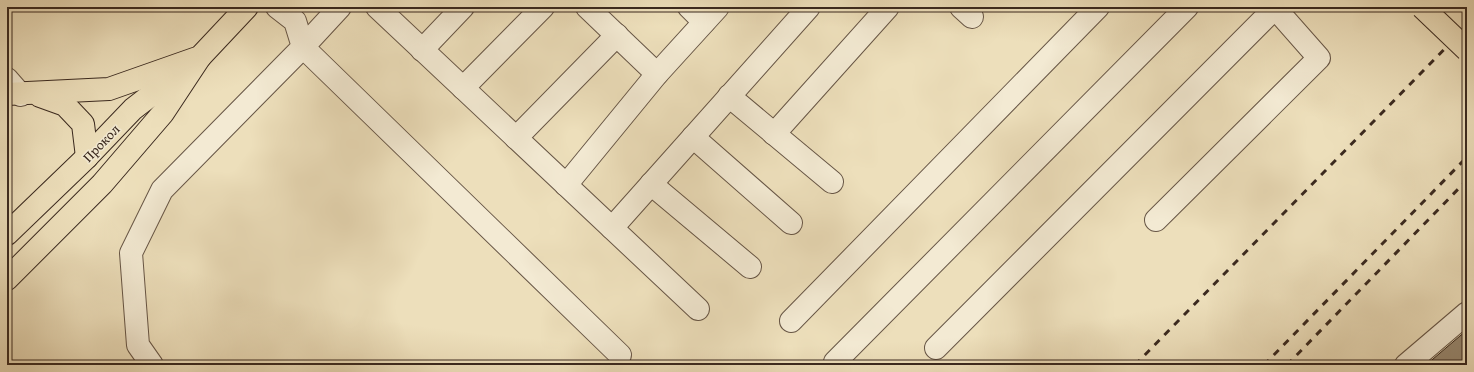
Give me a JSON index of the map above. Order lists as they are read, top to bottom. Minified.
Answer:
{"streets":{"main road":["Прокол"]}}
